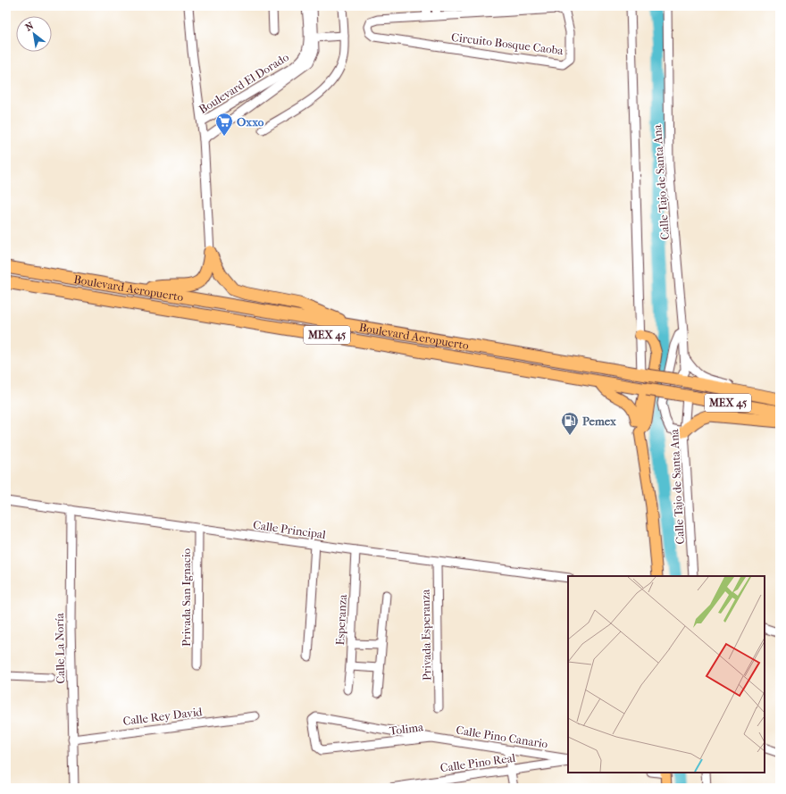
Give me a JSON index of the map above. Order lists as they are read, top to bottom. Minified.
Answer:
{"streets":{"highway":["Boulevard Aeropuerto","MEX 45"],"street":["Circuito Bosque Caoba","Boulevard El Dorado","Calle Tajo de Santa Ana","Calle Principal","Privada San Ignacio","Esperanza","Privada Esperanza","Calle La Noría","Calle Rey David","Tolima","Calle Pino Canario","Calle Pino Real"]},"crossings":[["Calle Tajo de Santa Ana","Boulevard Aeropuerto"],["Calle Principal","Privada San Ignacio"],["Calle Principal","Esperanza"],["Calle Principal","Privada Esperanza"],["Calle Principal","Calle La Noría"],["Calle La Noría","Calle Rey David"],["Tolima","Calle Pino Canario"]],"places":{"supermarket":["Oxxo"],"fuel station":["Pemex"]},"north":"top left"}
